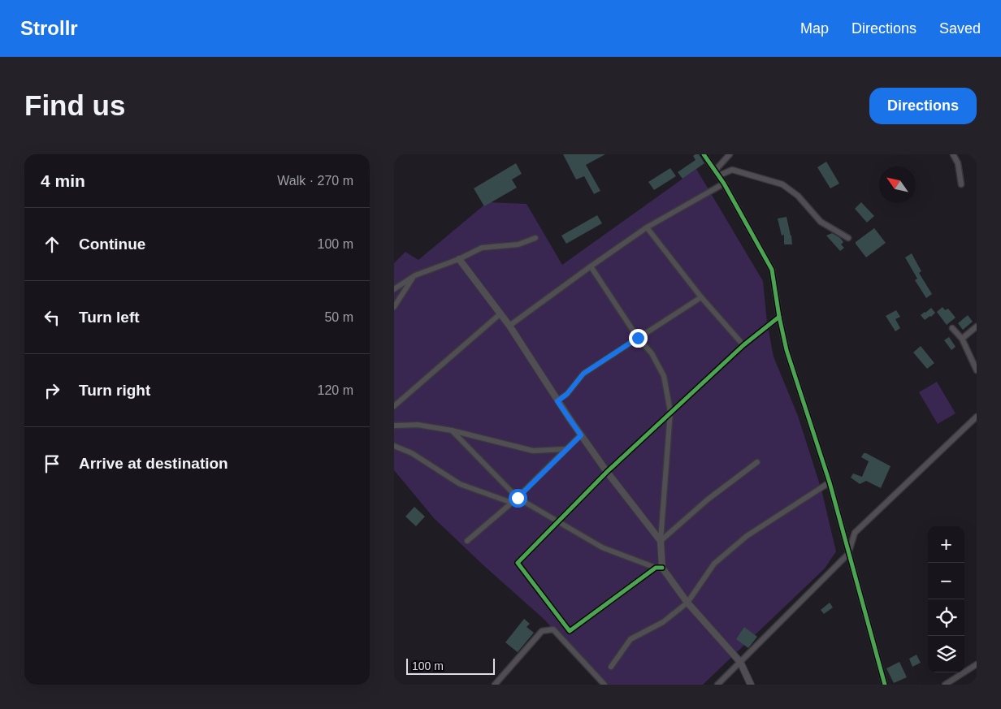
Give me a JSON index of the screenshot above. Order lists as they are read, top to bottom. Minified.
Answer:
{"scale_bar":"100 m","north":"top left","page":{"header":"Strollr","nav":["Map","Directions","Saved"],"buttons":"Directions","title":"Find us","heading":["4 min","Walk · 270 m"],"list":[["Continue","100 m"],["Turn left","50 m"],["Turn right","120 m"],"Arrive at destination"],"map_buttons":["+","−"],"scale":"100 m"}}
